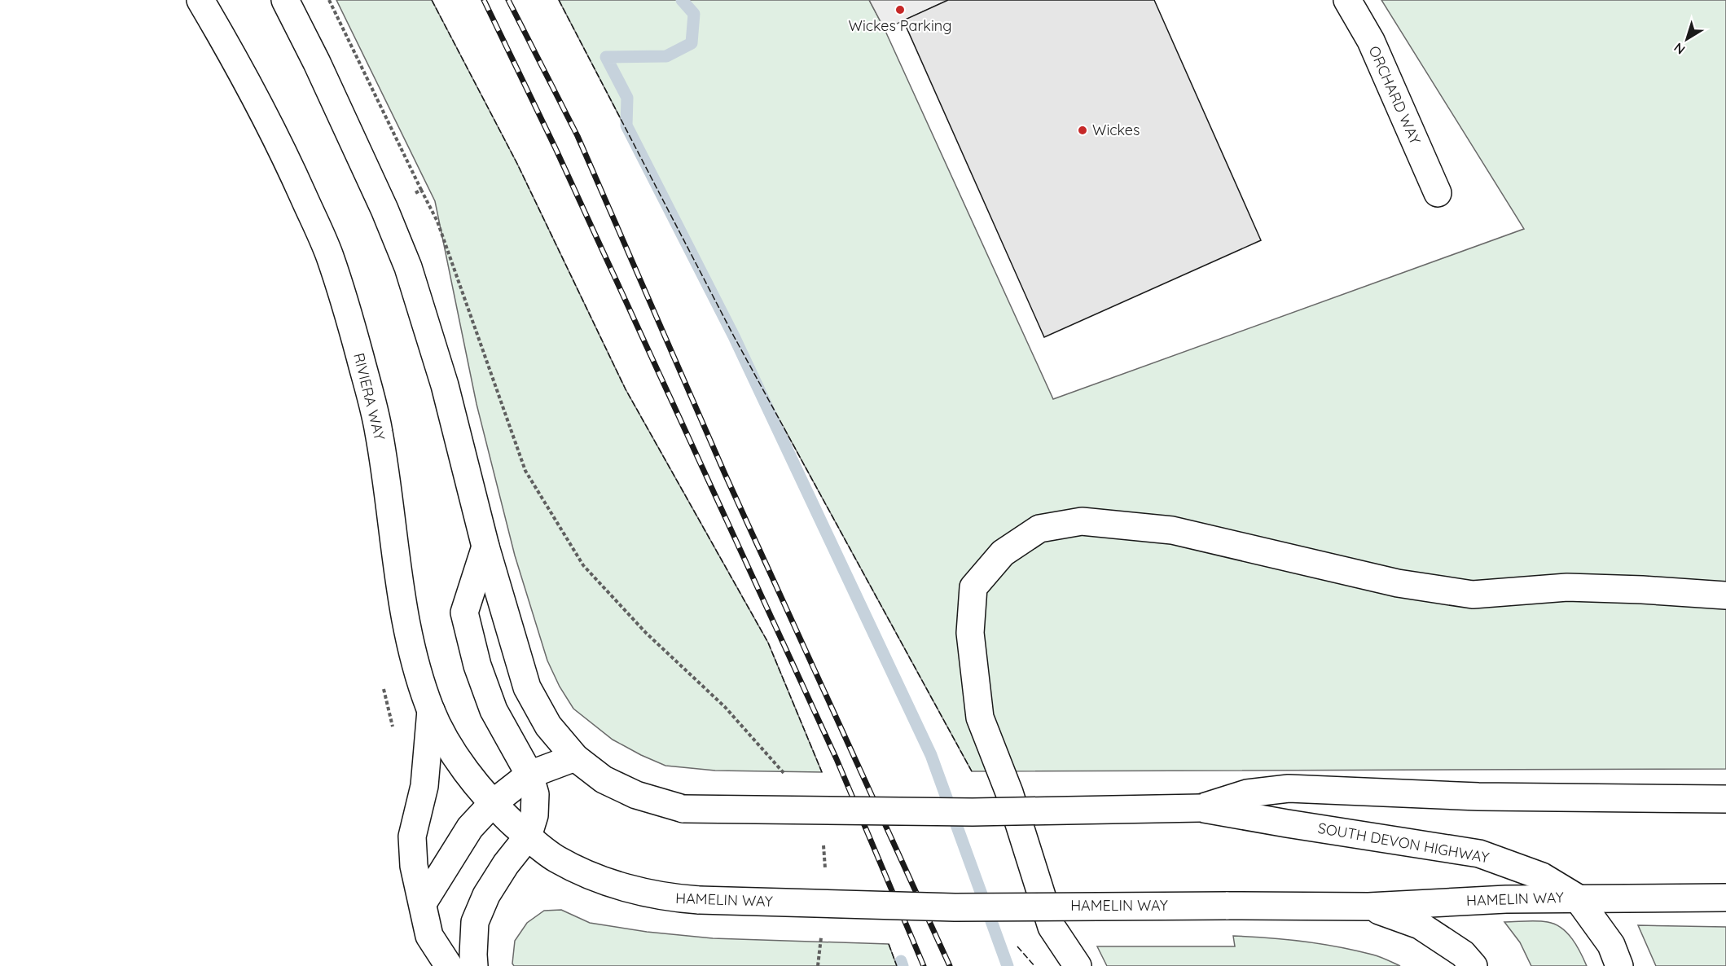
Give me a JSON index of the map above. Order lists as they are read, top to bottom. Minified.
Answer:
{"streets":{"main road":["ORCHARD WAY","RIVIERA WAY","SOUTH DEVON HIGHWAY","HAMELIN WAY"]},"crossings":[["RIVIERA WAY","HAMELIN WAY"],["SOUTH DEVON HIGHWAY","HAMELIN WAY"]],"places":["Wickes Parking","Wickes"],"north":"bottom left"}
